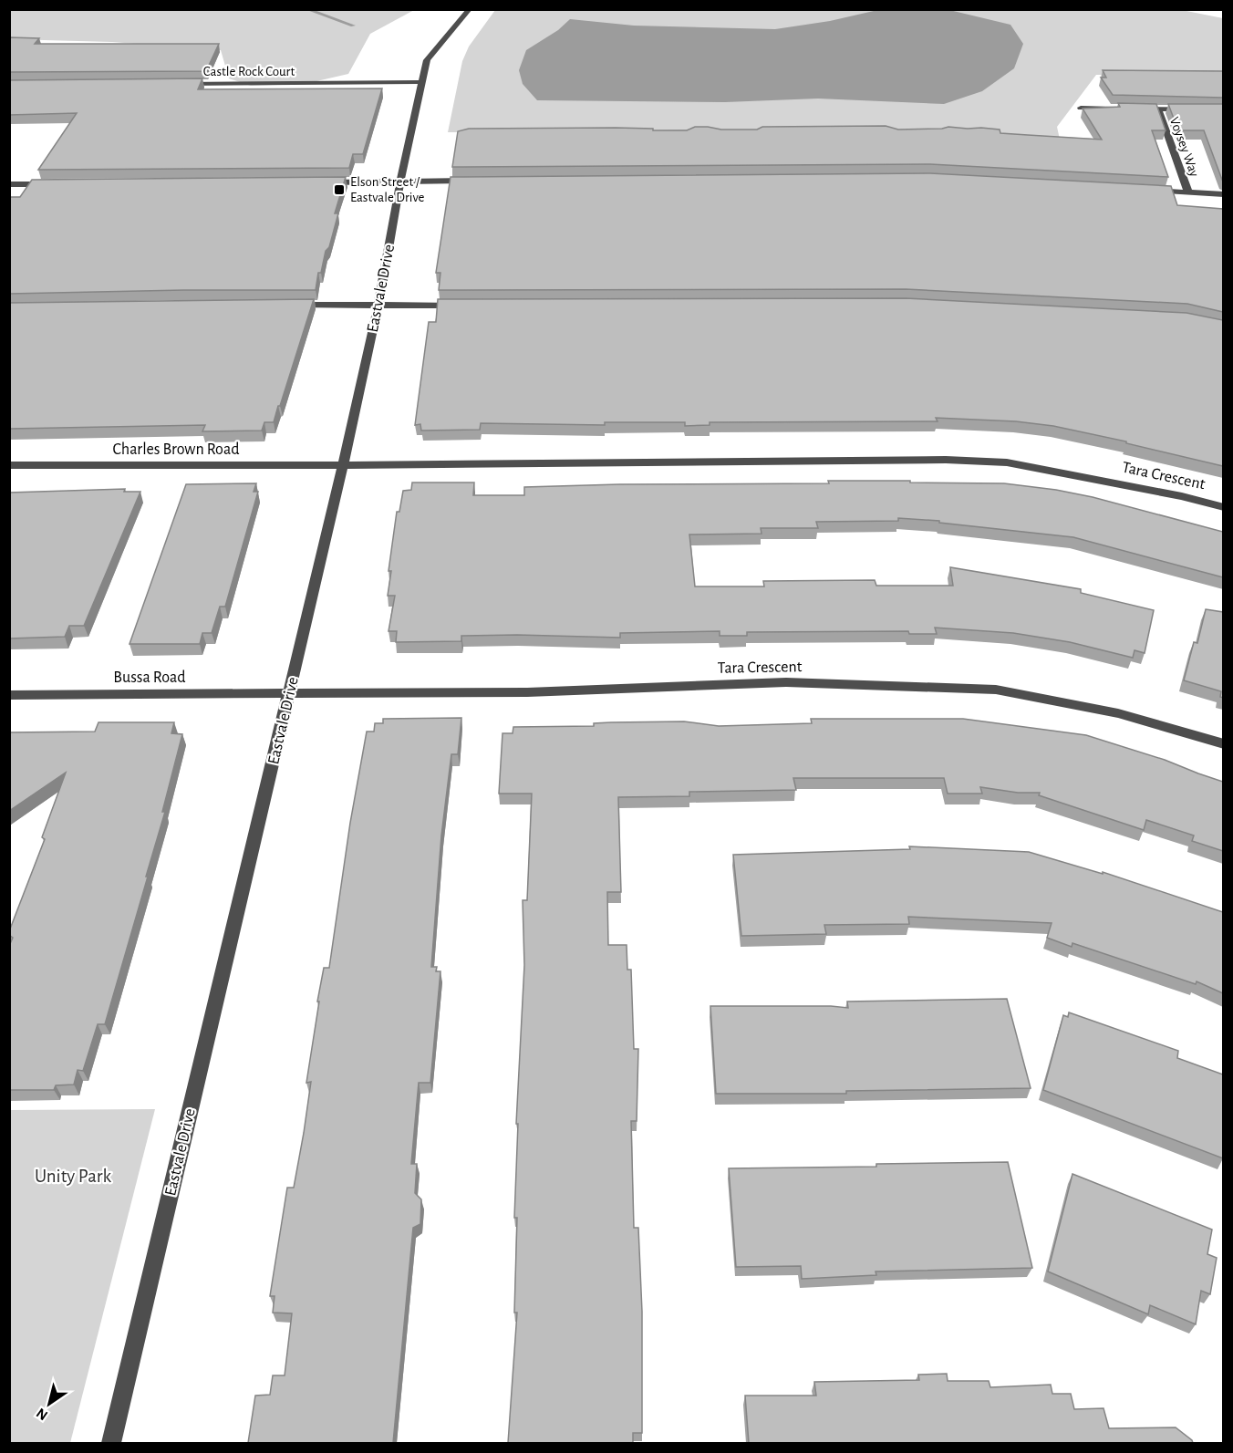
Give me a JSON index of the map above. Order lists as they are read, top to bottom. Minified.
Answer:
{"streets":{"street":["Castle Rock Court","Voysey Way","Eastvale Drive","Charles Brown Road","Tara Crescent","Bussa Road"]},"crossings":[["Castle Rock Court","Eastvale Drive"],["Eastvale Drive","Charles Brown Road"],["Eastvale Drive","Tara Crescent"],["Eastvale Drive","Bussa Road"],["Charles Brown Road","Tara Crescent"],["Tara Crescent","Bussa Road"]],"parks":["Unity Park"],"places":{"transit":["Elson Street / Eastvale Drive"]},"north":"bottom left"}
